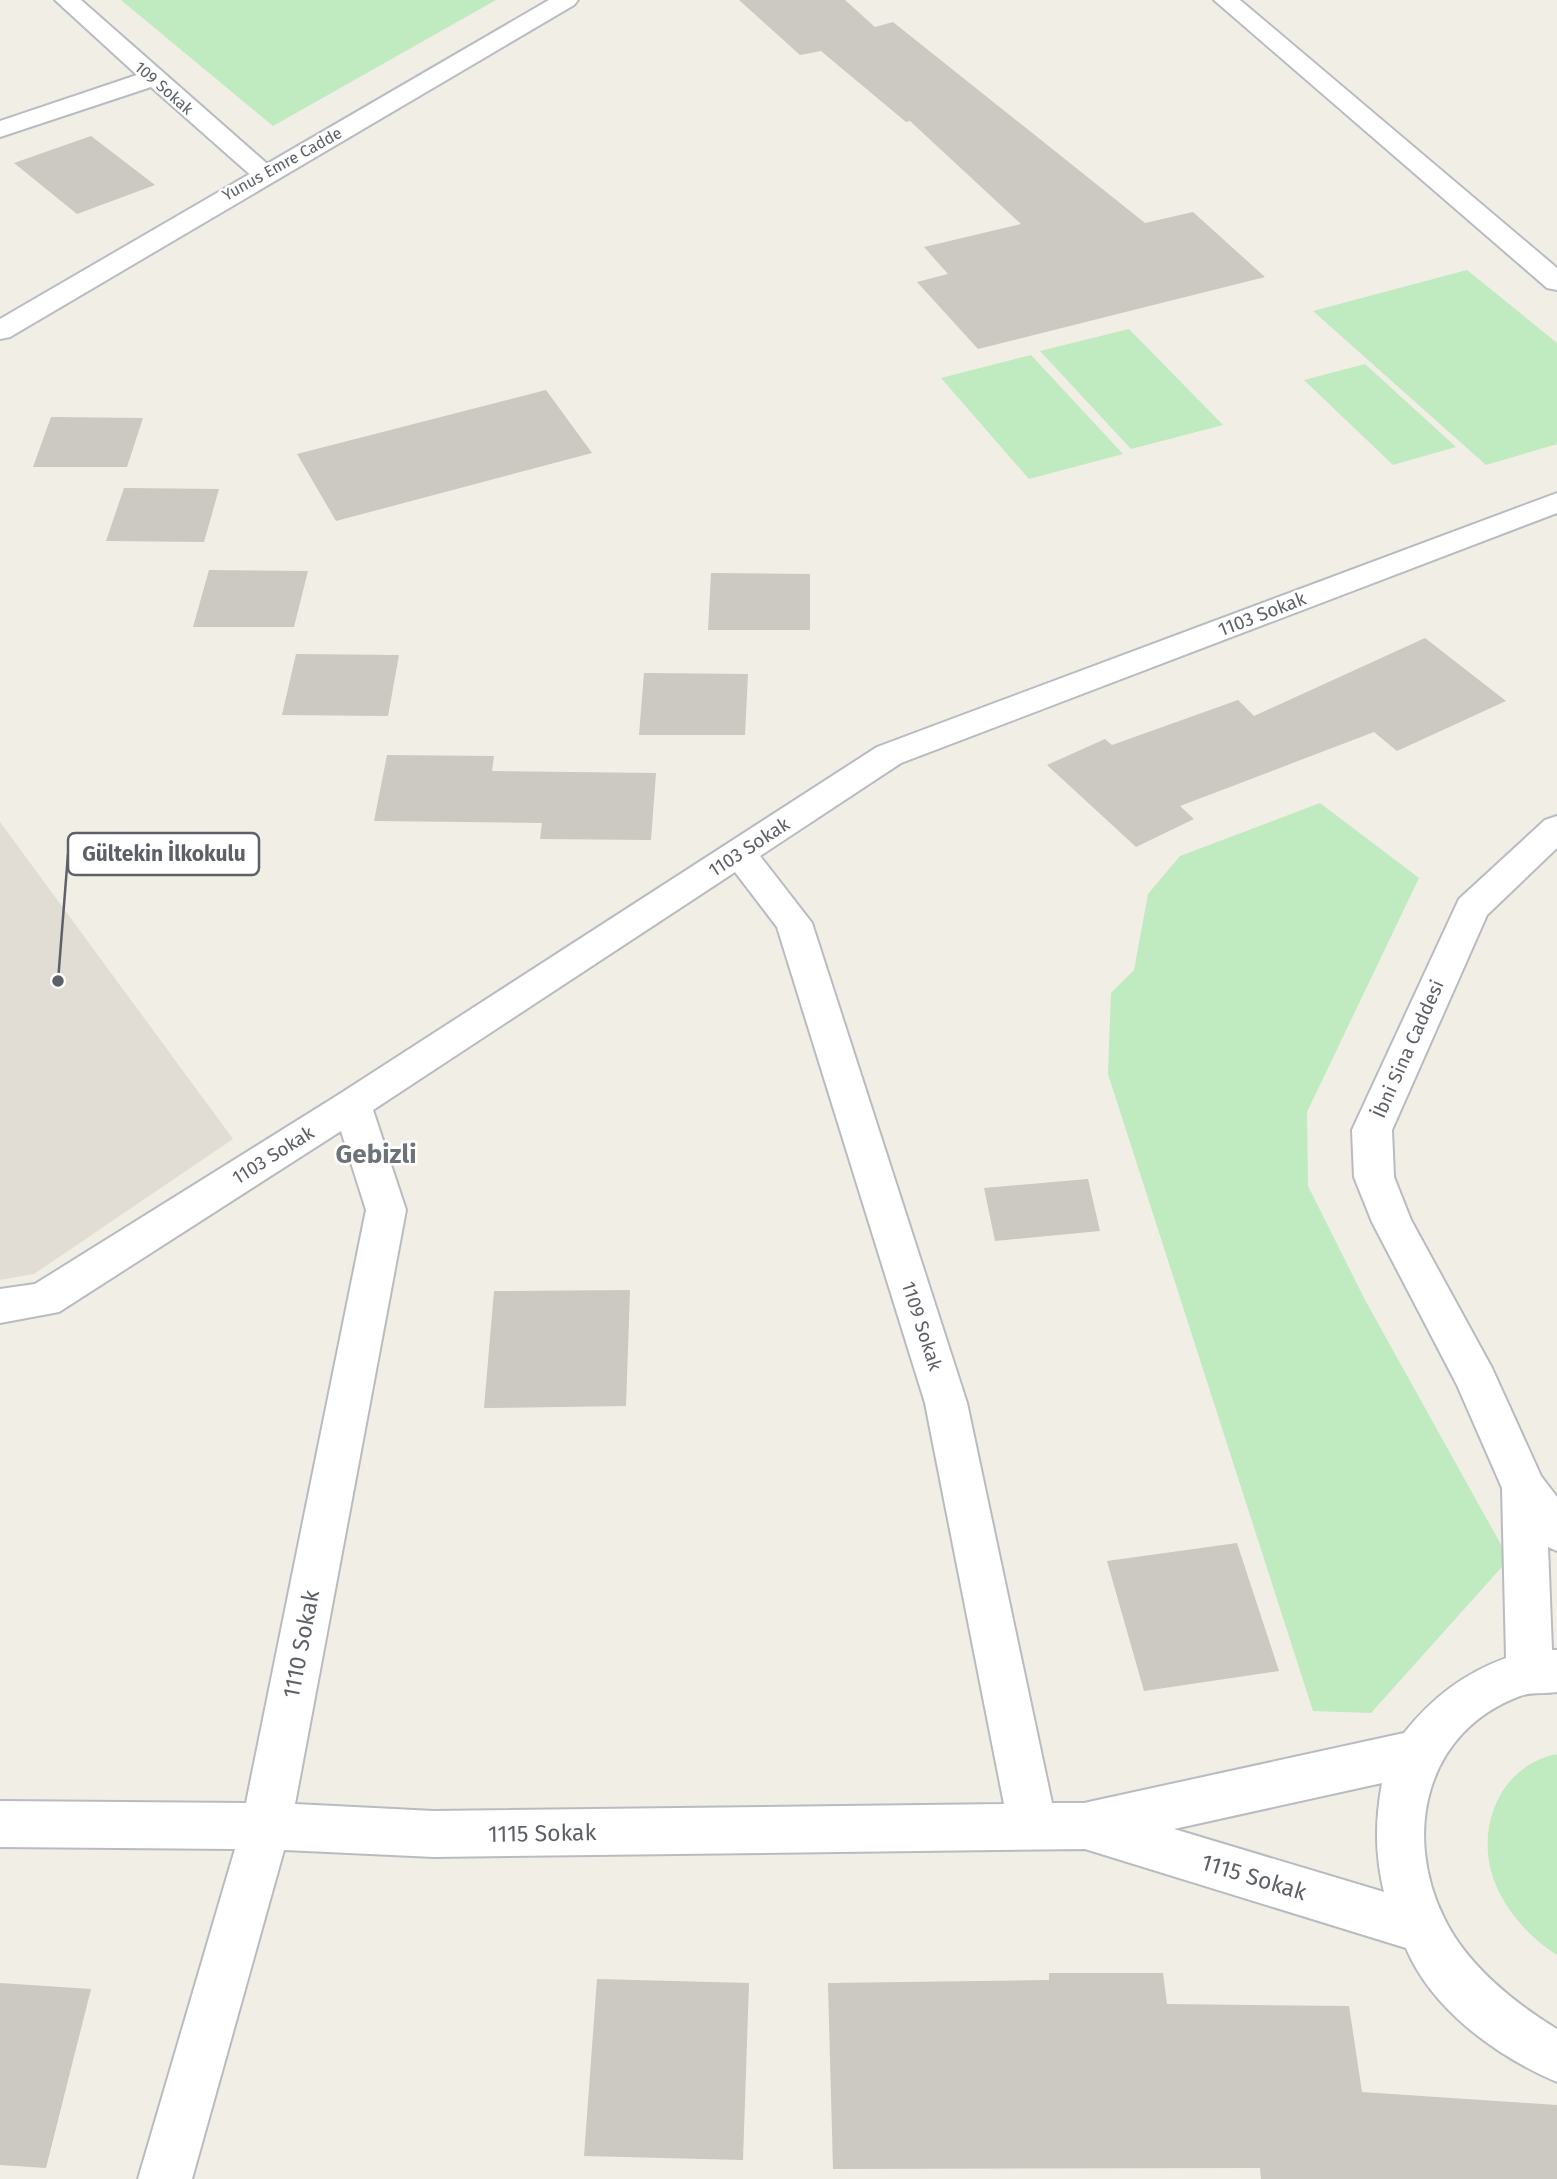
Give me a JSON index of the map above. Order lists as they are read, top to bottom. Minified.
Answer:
{"streets":{"street":["109 Sokak","Yunus Emre Cadde","1103 Sokak","İbni Sina Caddesi","1109 Sokak","1110 Sokak","1115 Sokak"]},"crossings":[["109 Sokak","Yunus Emre Cadde"],["1103 Sokak","1109 Sokak"],["1103 Sokak","1110 Sokak"],["İbni Sina Caddesi","1115 Sokak"],["1109 Sokak","1115 Sokak"],["1110 Sokak","1115 Sokak"]],"districts":["Gebizli"],"places":["Gültekin İlkokulu"]}
